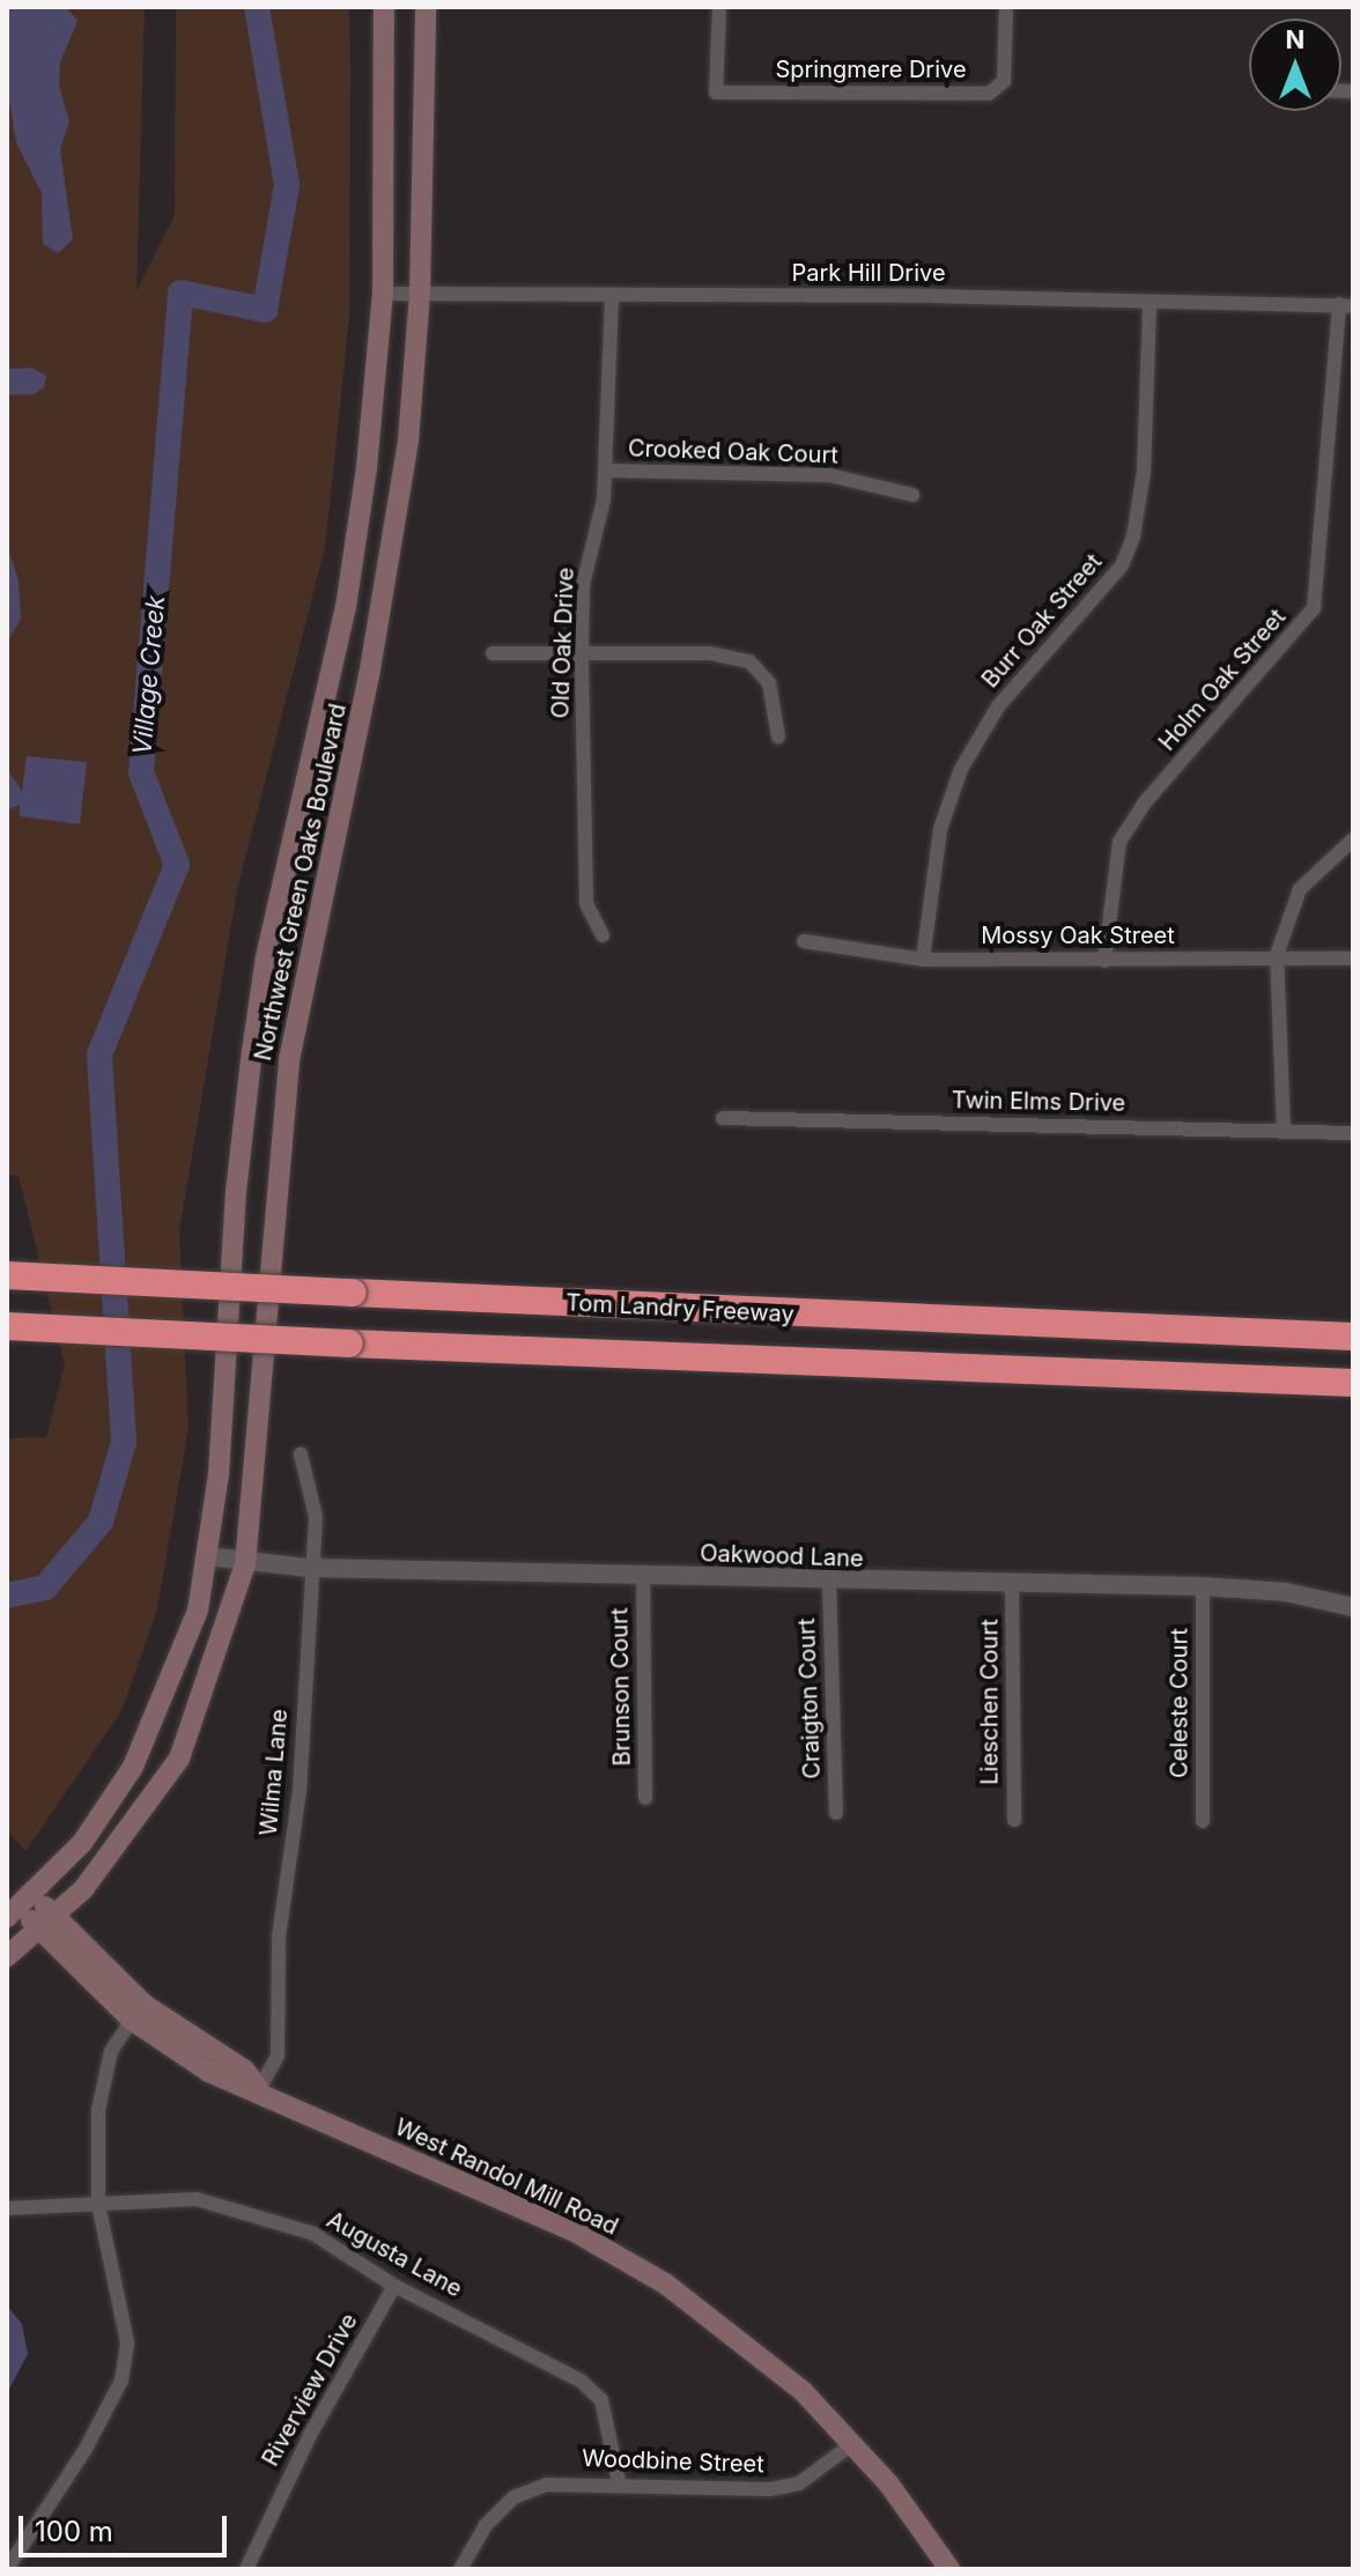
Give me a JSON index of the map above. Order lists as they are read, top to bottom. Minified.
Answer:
{"streets":{"highway":["Tom Landry Freeway"],"main road":["Northwest Green Oaks Boulevard","West Randol Mill Road"],"street":["Springmere Drive","Park Hill Drive","Crooked Oak Court","Burr Oak Street","Old Oak Drive","Holm Oak Street","Mossy Oak Street","Twin Elms Drive","Oakwood Lane","Brunson Court","Craigton Court","Lieschen Court","Celeste Court","Wilma Lane","Augusta Lane","Riverview Drive","Woodbine Street"]},"crossings":[["Park Hill Drive","Burr Oak Street"],["Park Hill Drive","Old Oak Drive"],["Park Hill Drive","Holm Oak Street"],["Park Hill Drive","Northwest Green Oaks Boulevard"],["Crooked Oak Court","Old Oak Drive"],["Burr Oak Street","Mossy Oak Street"],["Holm Oak Street","Mossy Oak Street"],["Northwest Green Oaks Boulevard","Oakwood Lane"],["Northwest Green Oaks Boulevard","West Randol Mill Road"],["Oakwood Lane","Brunson Court"],["Oakwood Lane","Craigton Court"],["Oakwood Lane","Lieschen Court"],["Oakwood Lane","Celeste Court"],["Oakwood Lane","Wilma Lane"],["Wilma Lane","West Randol Mill Road"],["West Randol Mill Road","Woodbine Street"],["Augusta Lane","Riverview Drive"],["Augusta Lane","Woodbine Street"]],"water":["Village Creek"],"scale_bar":"100 m","north":"top"}
